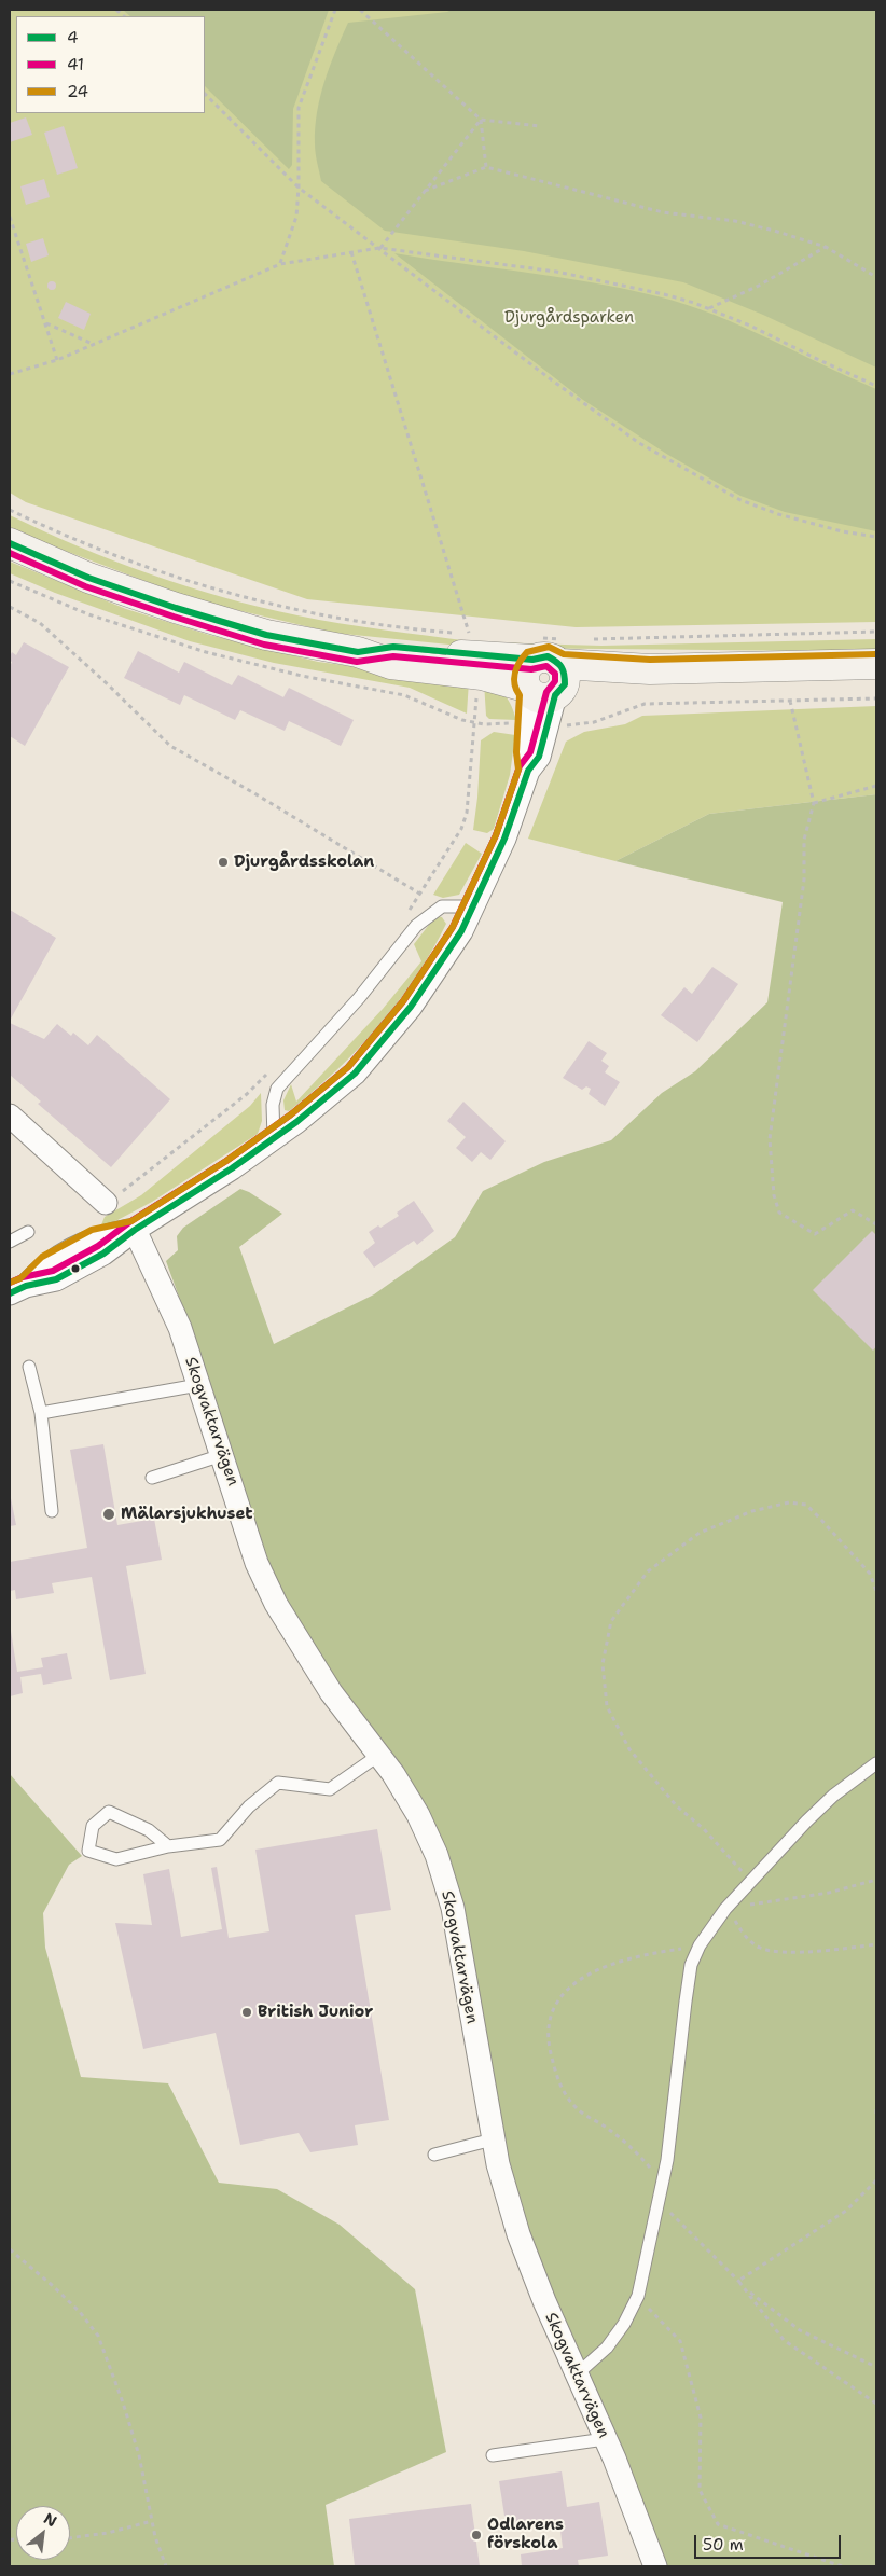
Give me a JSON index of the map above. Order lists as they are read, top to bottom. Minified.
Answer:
{"streets":{"street":["Skogvaktarvägen"]},"parks":["Djurgårdsparken"],"places":["Djurgårdsskolan","Mälarsjukhuset","British Junior","Odlarens förskola"],"lines":["transit line 4","transit line 41","transit line 24"],"legend":["4","41","24"],"scale_bar":"50 m","north":"top right"}
